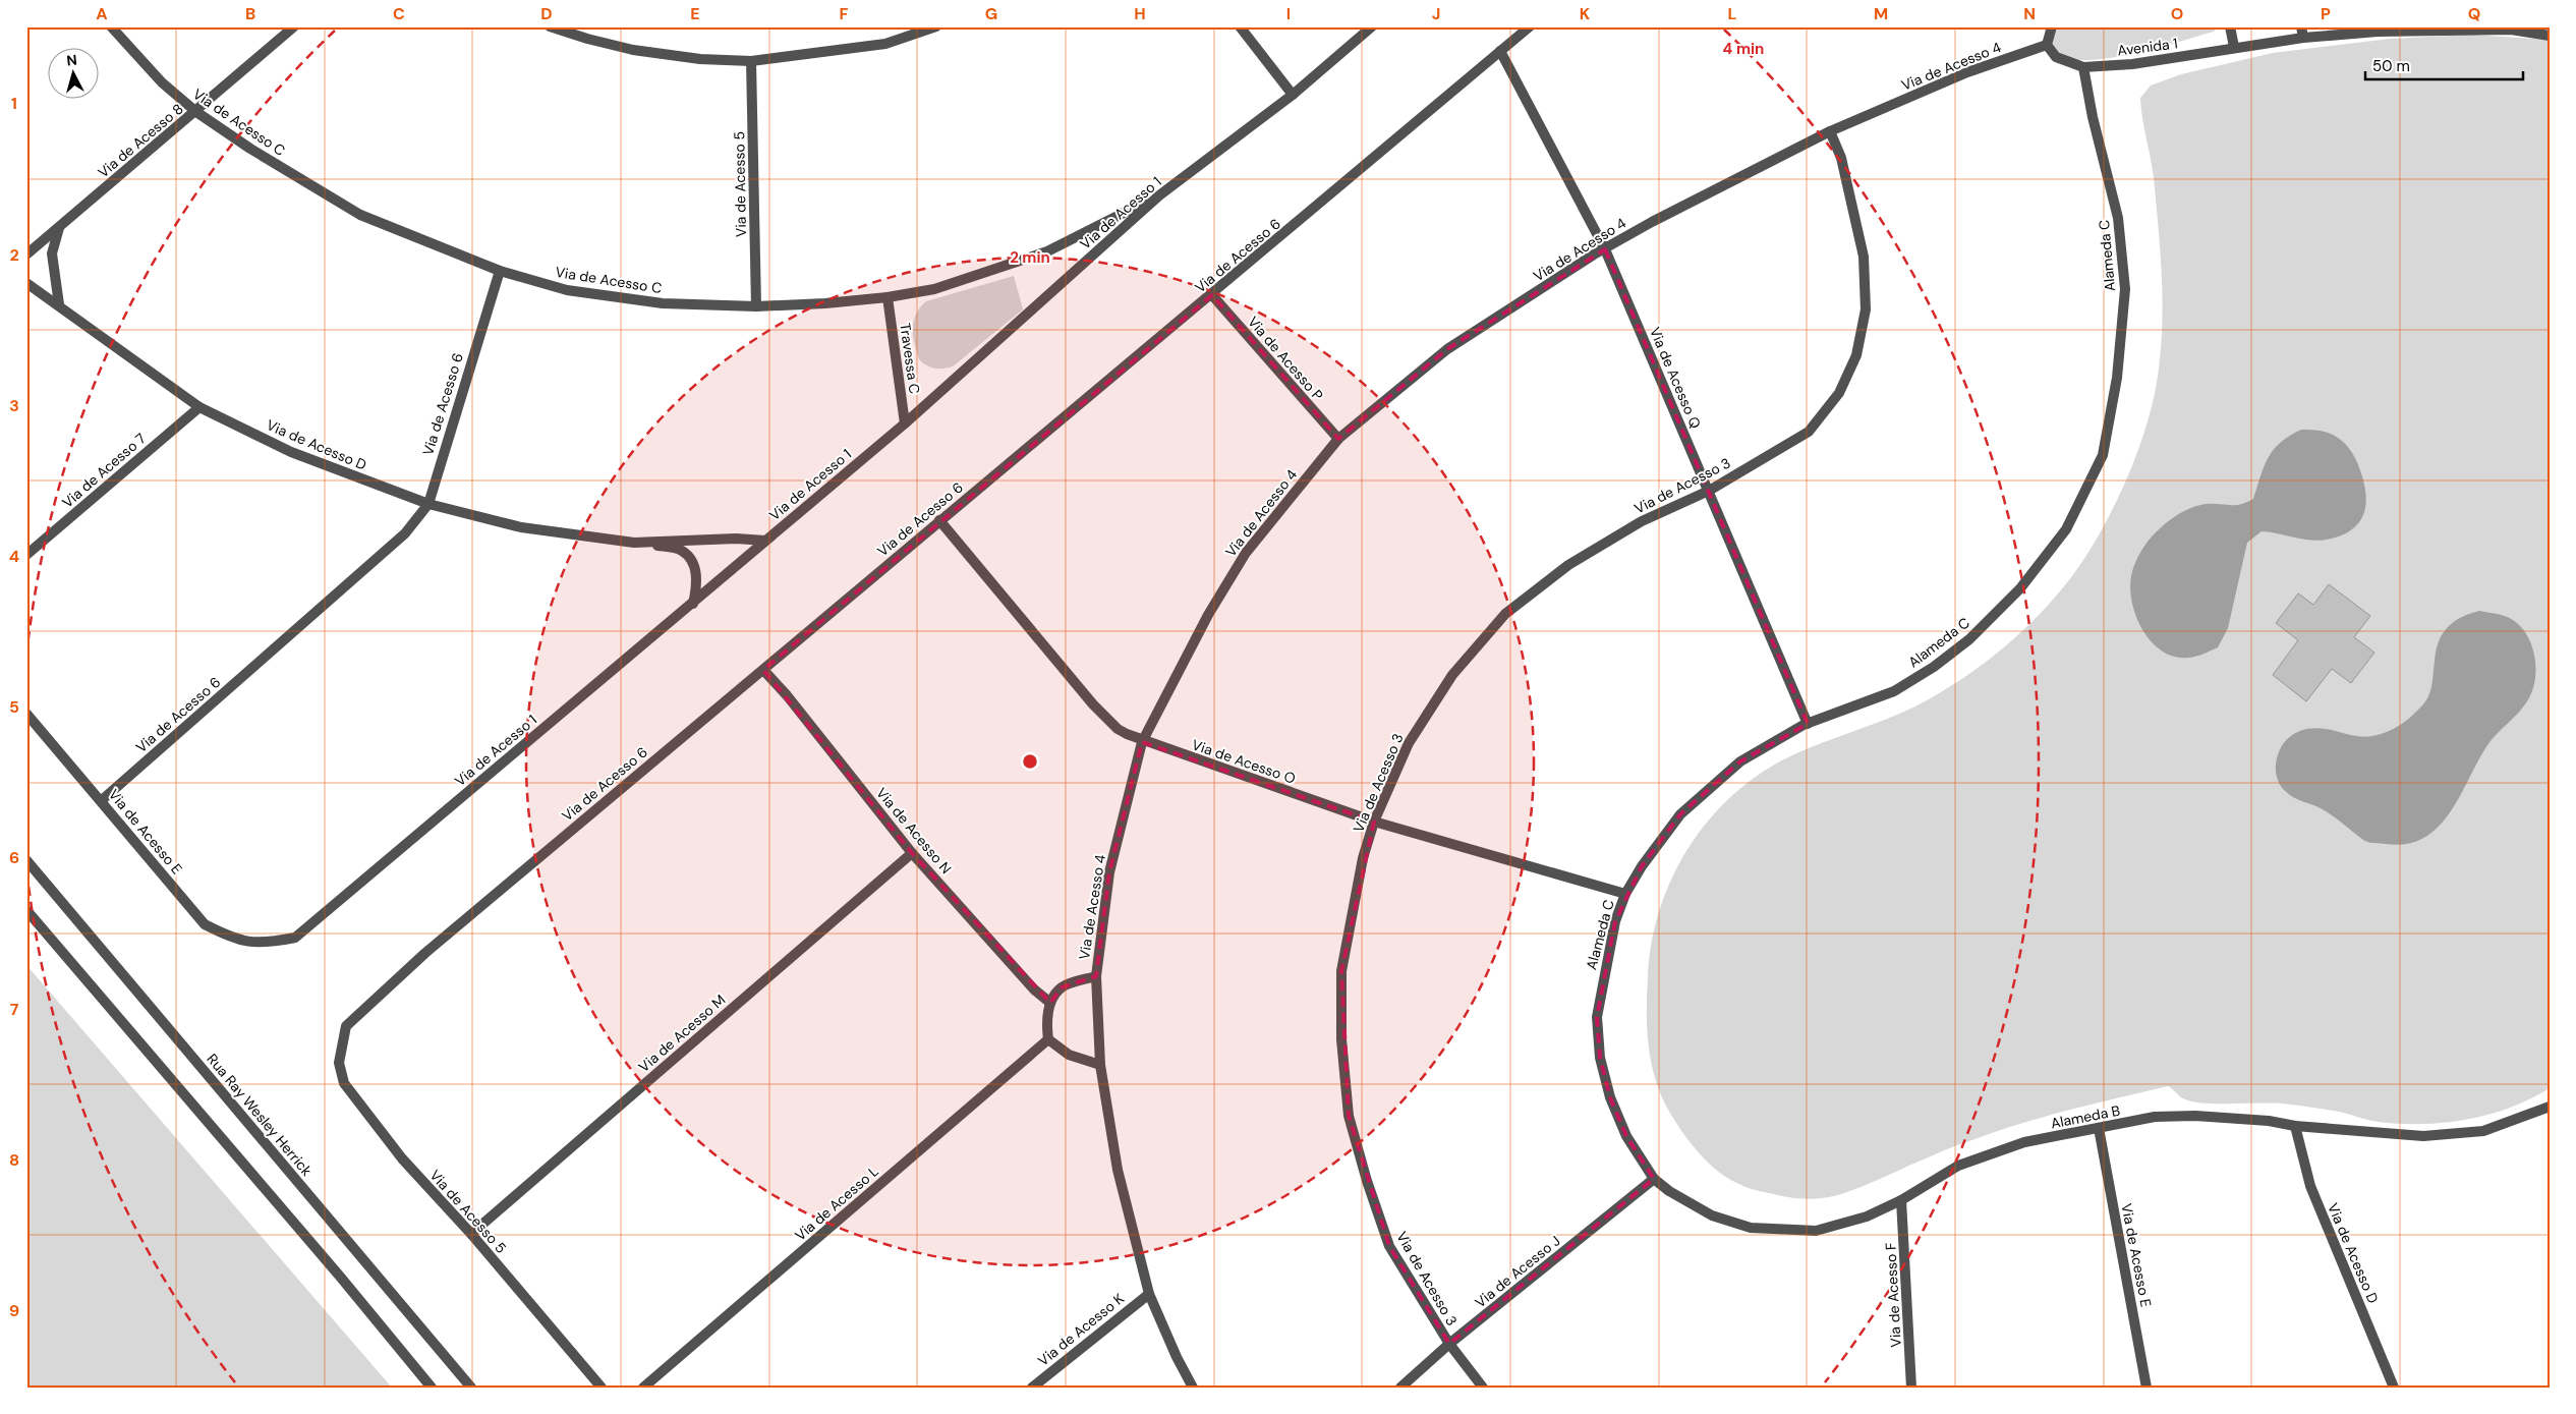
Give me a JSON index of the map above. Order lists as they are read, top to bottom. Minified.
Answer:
{"streets":{"street":["Avenida 1","Via de Acesso 4","Via de Acesso C","Via de Acesso 8","Via de Acesso 5","Via de Acesso 1","Via de Acesso 6","Alameda C","Travessa C","Via de Acesso P","Via de Acesso Q","Via de Acesso D","Via de Acesso 7","Via de Acesso 3","Via de Acesso O","Via de Acesso N","Via de Acesso E","Via de Acesso M","Rua Ray Wesley Herrick","Alameda B","Via de Acesso L","Via de Acesso J","Via de Acesso F","Via de Acesso K"]},"crossings":[["Avenida 1","Alameda C"],["Via de Acesso 4","Via de Acesso P"],["Via de Acesso 4","Via de Acesso Q"],["Via de Acesso 4","Via de Acesso 3"],["Via de Acesso 4","Via de Acesso O"],["Via de Acesso 4","Via de Acesso K"],["Via de Acesso C","Via de Acesso 8"],["Via de Acesso C","Via de Acesso 5"],["Via de Acesso C","Via de Acesso 1"],["Via de Acesso C","Via de Acesso 6"],["Via de Acesso C","Travessa C"],["Via de Acesso 5","Via de Acesso 6"],["Via de Acesso 5","Via de Acesso M"],["Via de Acesso 1","Travessa C"],["Via de Acesso 1","Via de Acesso D"],["Via de Acesso 1","Via de Acesso E"],["Via de Acesso 6","Via de Acesso P"],["Via de Acesso 6","Via de Acesso Q"],["Via de Acesso 6","Via de Acesso D"],["Via de Acesso 6","Via de Acesso O"],["Via de Acesso 6","Via de Acesso N"],["Via de Acesso 6","Via de Acesso E"],["Alameda C","Via de Acesso Q"],["Alameda C","Via de Acesso O"],["Alameda C","Alameda B"],["Alameda C","Via de Acesso J"],["Via de Acesso Q","Via de Acesso 3"],["Via de Acesso D","Via de Acesso 7"],["Via de Acesso D","Alameda B"],["Via de Acesso 3","Via de Acesso O"],["Via de Acesso 3","Via de Acesso J"],["Via de Acesso N","Via de Acesso M"],["Via de Acesso E","Alameda B"],["Alameda B","Via de Acesso J"],["Alameda B","Via de Acesso F"]],"scale_bar":"50 m","north":"top","grid":{"columns":["A","B","C","D","E","F","G","H","I","J","K","L","M","N","O","P","Q"],"rows":["1","2","3","4","5","6","7","8","9"]},"rings":["4 min","2 min"]}
